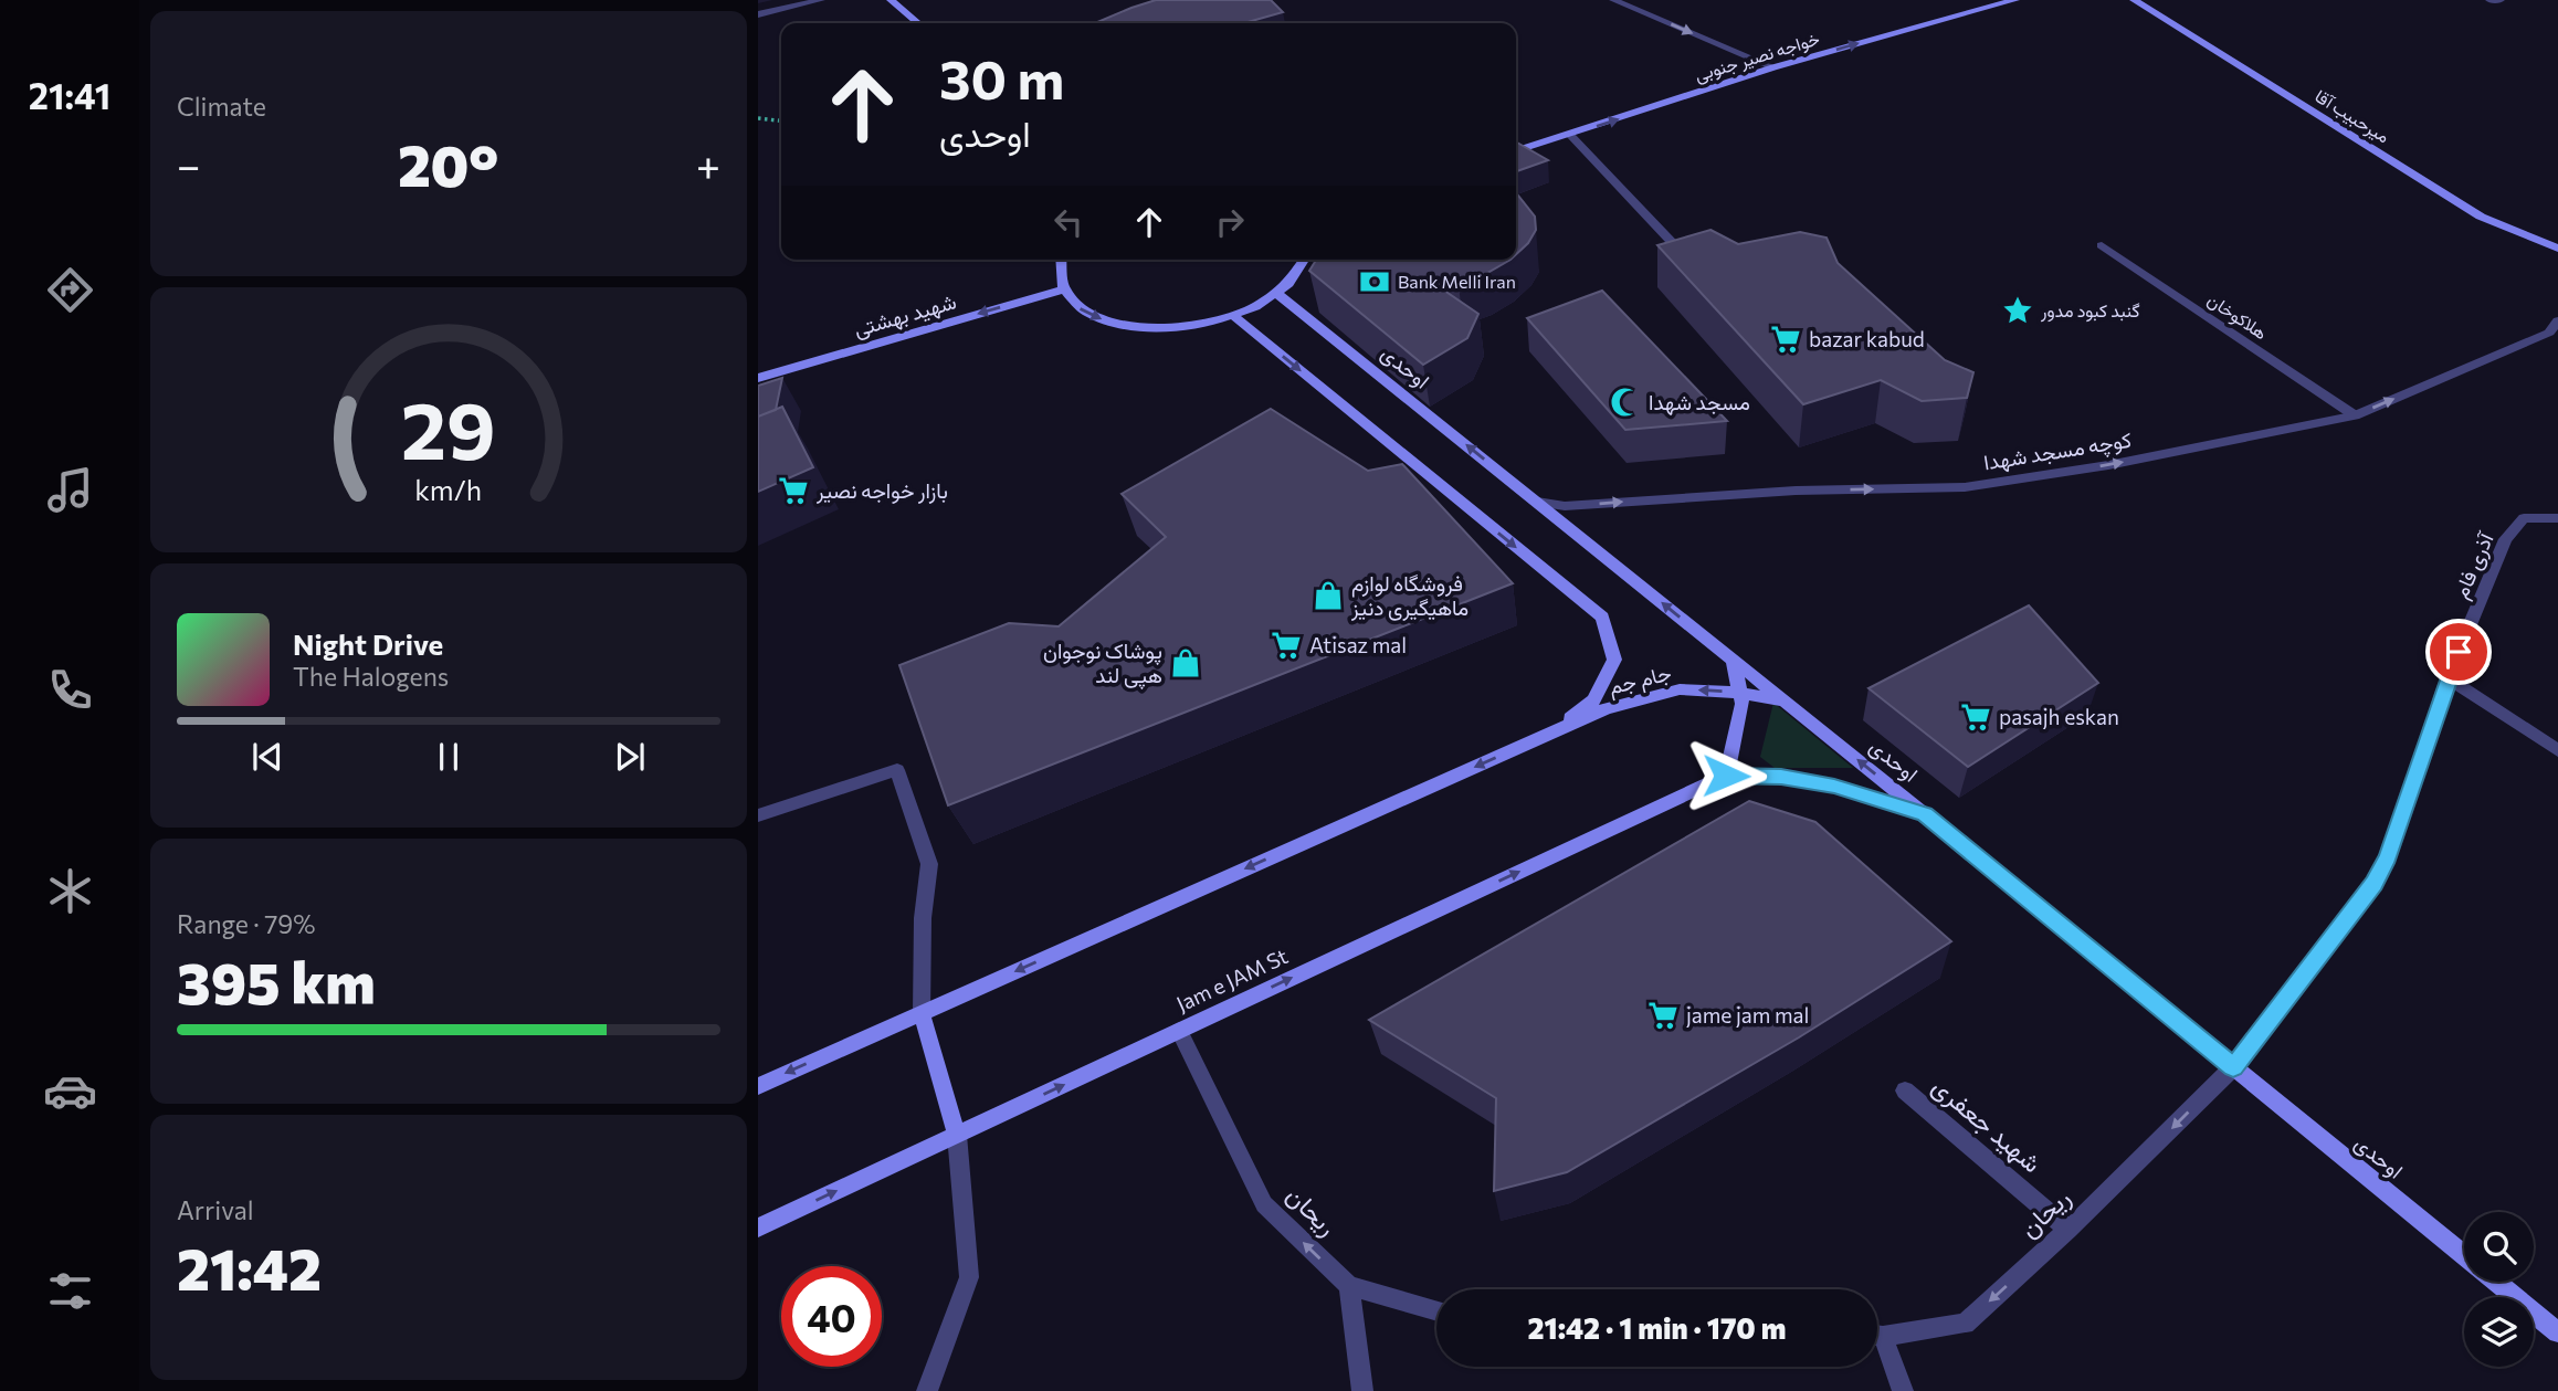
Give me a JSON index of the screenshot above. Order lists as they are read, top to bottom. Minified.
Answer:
{"streets":{"street":["خواجه نصیر جنوبی","میرحبیب آقا","شهید بهشتی","هلاکوخان","اوحدی","کوچه مسجد شهدا","آذری فام","جام جم","Jam e JAM St","شهید جعفری","ریحان"]},"crossings":[["هلاکوخان","کوچه مسجد شهدا"],["اوحدی","کوچه مسجد شهدا"],["اوحدی","آذری فام"],["اوحدی","جام جم"],["اوحدی","ریحان"],["آذری فام","ریحان"],["Jam e JAM St","ریحان"],["شهید جعفری","ریحان"]],"one_way":["خواجه نصیر جنوبی","شهید بهشتی","اوحدی","کوچه مسجد شهدا","جام جم"],"places":{"bank":["Bank Melli Iran"],"place":["گنبد کبود مدور"],"supermarket":["bazar kabud","بازار خواجه نصیر","Atisaz mal","pasajh eskan","jame jam mal"],"mosque":["مسجد شهدا"],"shop":["فروشگاه لوازم ماهیگیری دنیز","پوشاک نوجوان هپی لند"]},"page":{"tabs":"21:41","tile":["Climate",["Range · 79%","395 km"],["Arrival","21:42"]],"turn":["30 m","اوحدی"],"heat":["−","20°","+"],"song":["Night Drive","The Halogens"],"limit":"40","trip":"21:42 · 1 min · 170 m","gauge":["29","km/h"]}}
